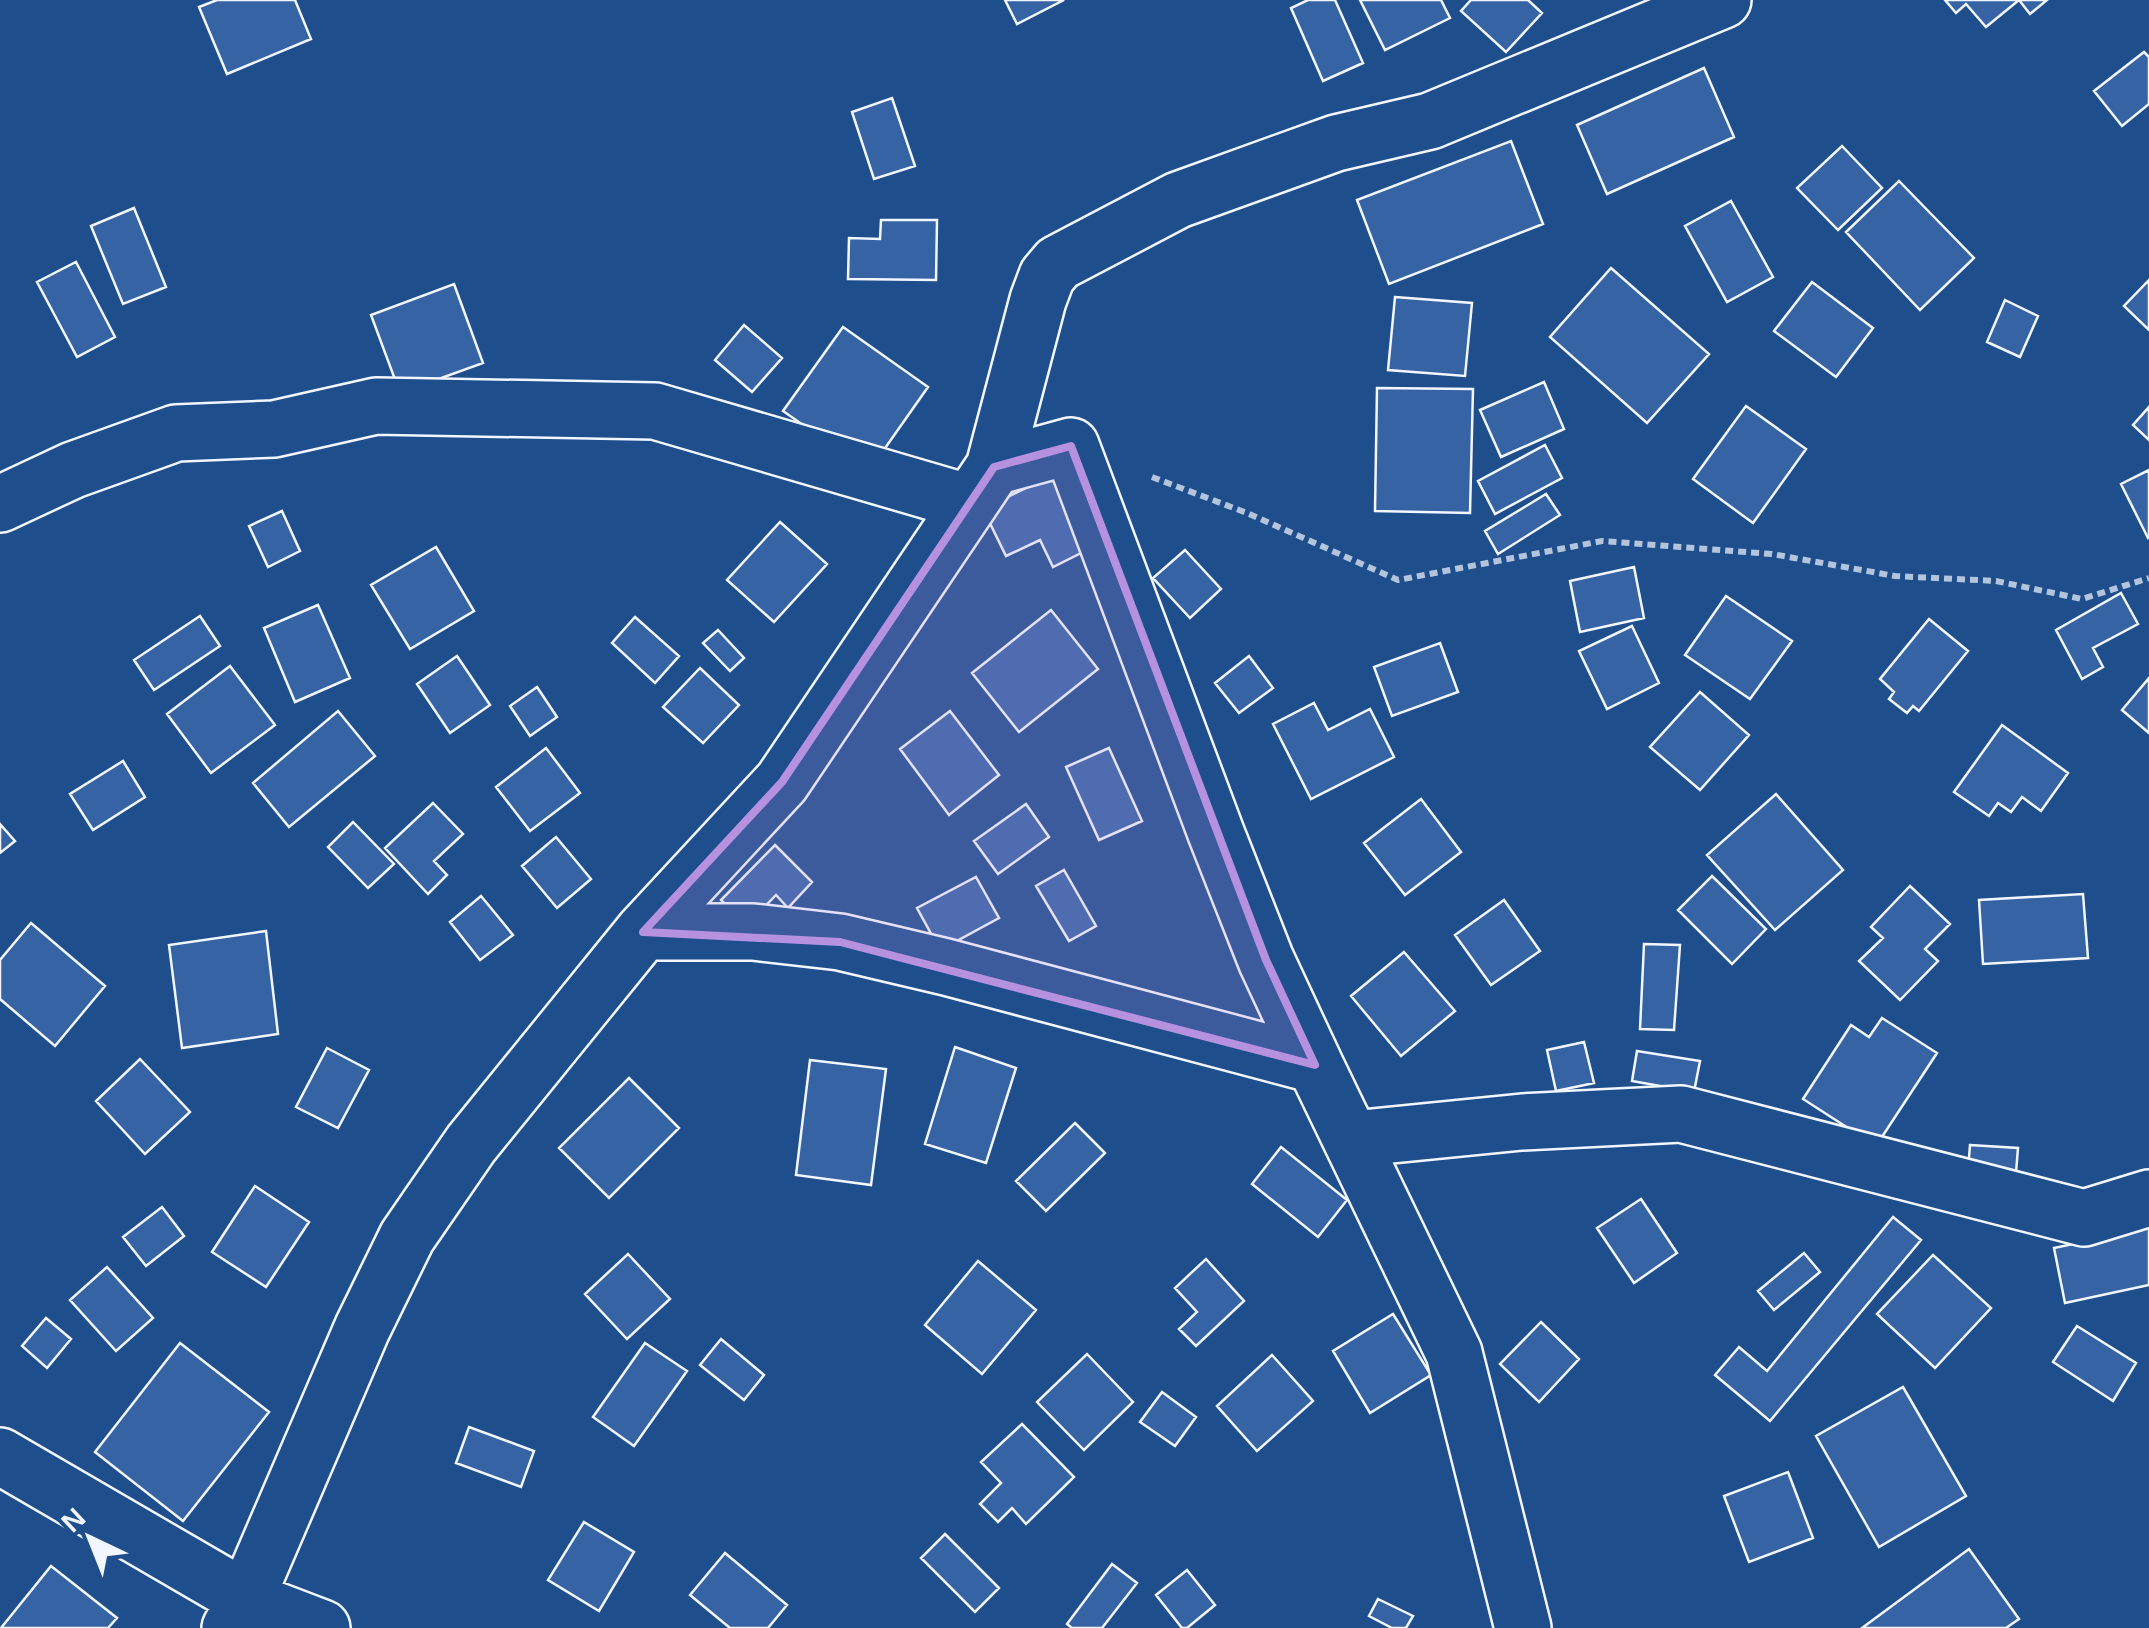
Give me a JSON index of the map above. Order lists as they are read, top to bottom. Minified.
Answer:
{"north":"top left"}
